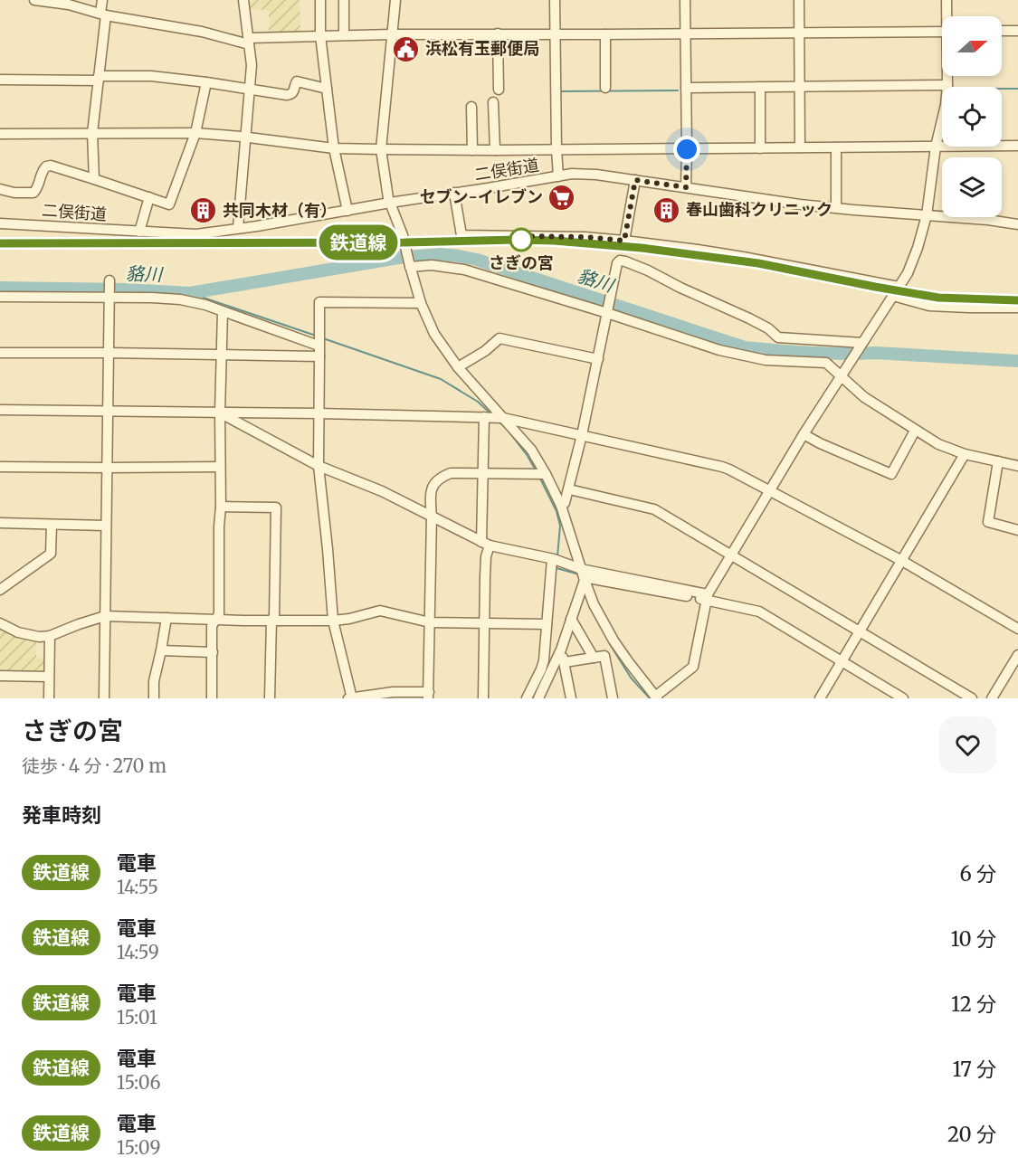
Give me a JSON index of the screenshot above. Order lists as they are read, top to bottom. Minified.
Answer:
{"streets":{"street":["二俣街道"]},"water":["貉川"],"places":{"public building":["浜松有玉郵便局"],"supermarket":["セブン-イレブン"],"building":["春山歯科クリニック","共同木材（有）"],"other":["さぎの宮"]},"north":"right","page":{"on_map":"鉄道線","heading":[["さぎの宮","徒歩 · 4 分 · 270 m"],"発車時刻"],"list":[{"mark":"鉄道線","name":"電車","note":"14:55","value":"6 分"},{"mark":"鉄道線","name":"電車","note":"14:59","value":"10 分"},{"mark":"鉄道線","name":"電車","note":"15:01","value":"12 分"},{"mark":"鉄道線","name":"電車","note":"15:06","value":"17 分"},{"mark":"鉄道線","name":"電車","note":"15:09","value":"20 分"}]}}
